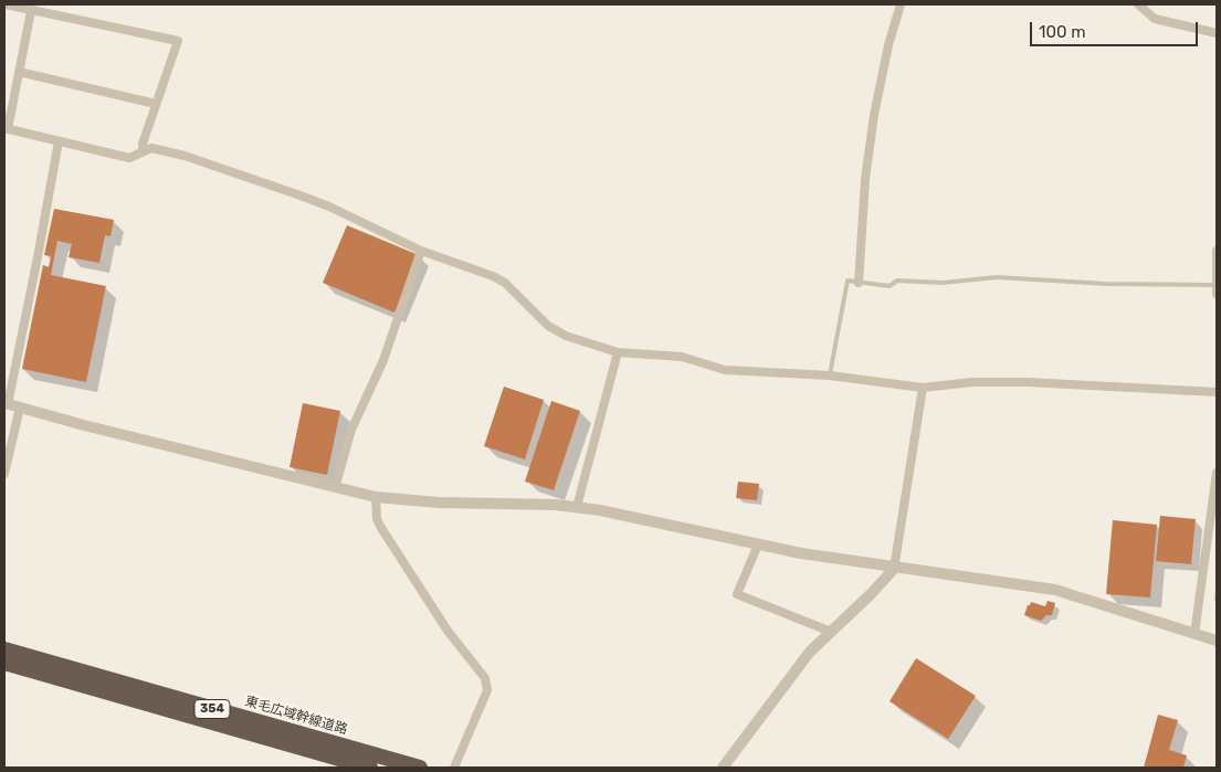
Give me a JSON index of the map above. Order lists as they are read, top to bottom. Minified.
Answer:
{"streets":{"highway":["354","東毛広域幹線道路"]},"scale_bar":"100 m"}
